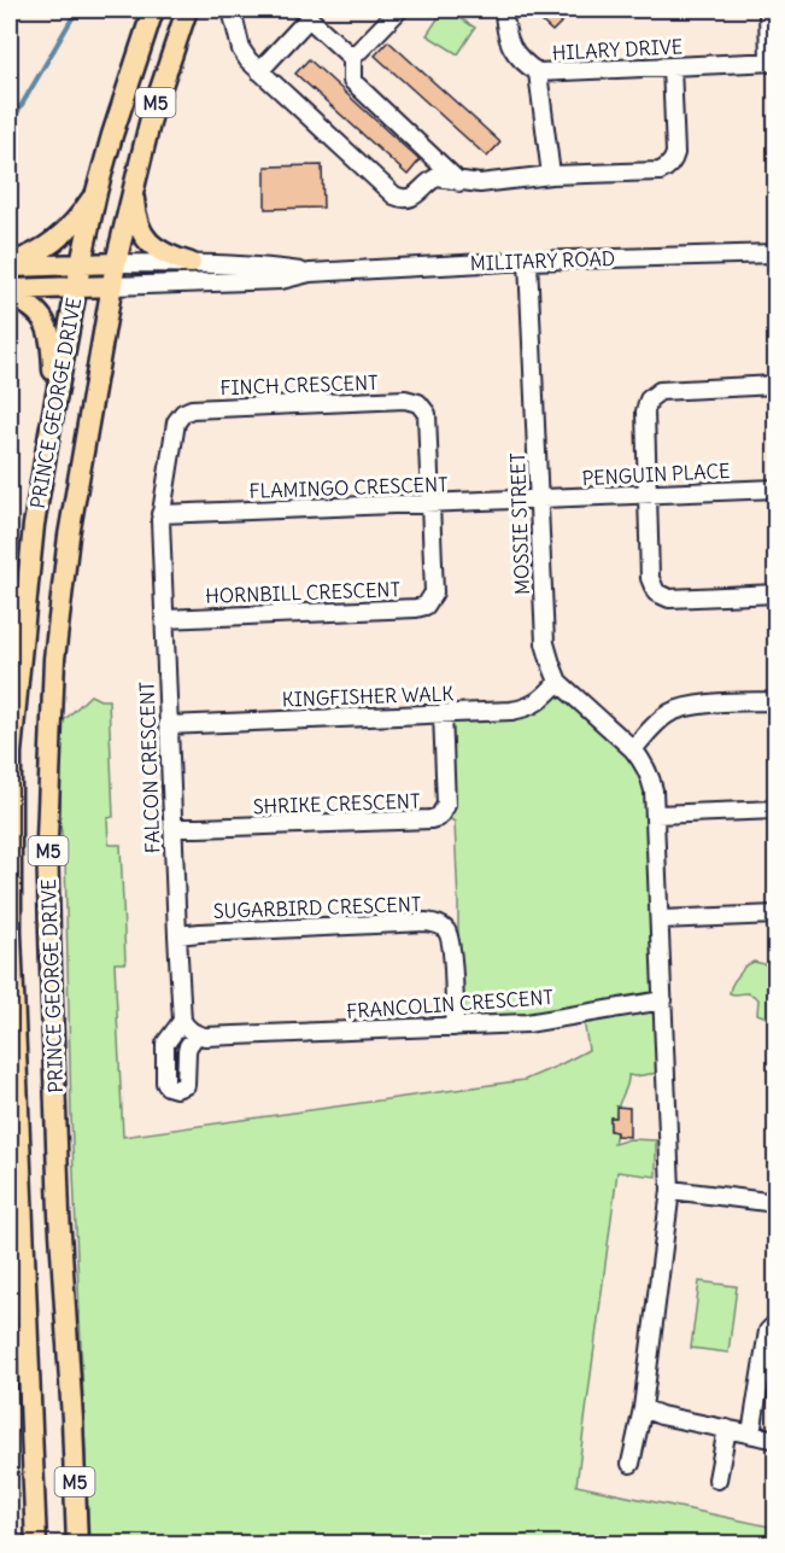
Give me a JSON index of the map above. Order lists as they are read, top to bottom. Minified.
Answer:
{"streets":{"main road":["M5","MILITARY ROAD","PRINCE GEORGE DRIVE"],"street":["HILARY DRIVE","FINCH CRESCENT","PENGUIN PLACE","FLAMINGO CRESCENT","MOSSIE STREET","HORNBILL CRESCENT","KINGFISHER WALK","FALCON CRESCENT","SHRIKE CRESCENT","SUGARBIRD CRESCENT","FRANCOLIN CRESCENT"]},"crossings":[["MILITARY ROAD","PRINCE GEORGE DRIVE"],["MILITARY ROAD","MOSSIE STREET"],["FINCH CRESCENT","FLAMINGO CRESCENT"],["FINCH CRESCENT","HORNBILL CRESCENT"],["FINCH CRESCENT","FALCON CRESCENT"],["PENGUIN PLACE","FLAMINGO CRESCENT"],["PENGUIN PLACE","MOSSIE STREET"],["FLAMINGO CRESCENT","MOSSIE STREET"],["FLAMINGO CRESCENT","HORNBILL CRESCENT"],["FLAMINGO CRESCENT","FALCON CRESCENT"],["MOSSIE STREET","KINGFISHER WALK"],["HORNBILL CRESCENT","FALCON CRESCENT"],["KINGFISHER WALK","FALCON CRESCENT"],["KINGFISHER WALK","SHRIKE CRESCENT"],["FALCON CRESCENT","SHRIKE CRESCENT"],["FALCON CRESCENT","SUGARBIRD CRESCENT"],["SUGARBIRD CRESCENT","FRANCOLIN CRESCENT"]]}
